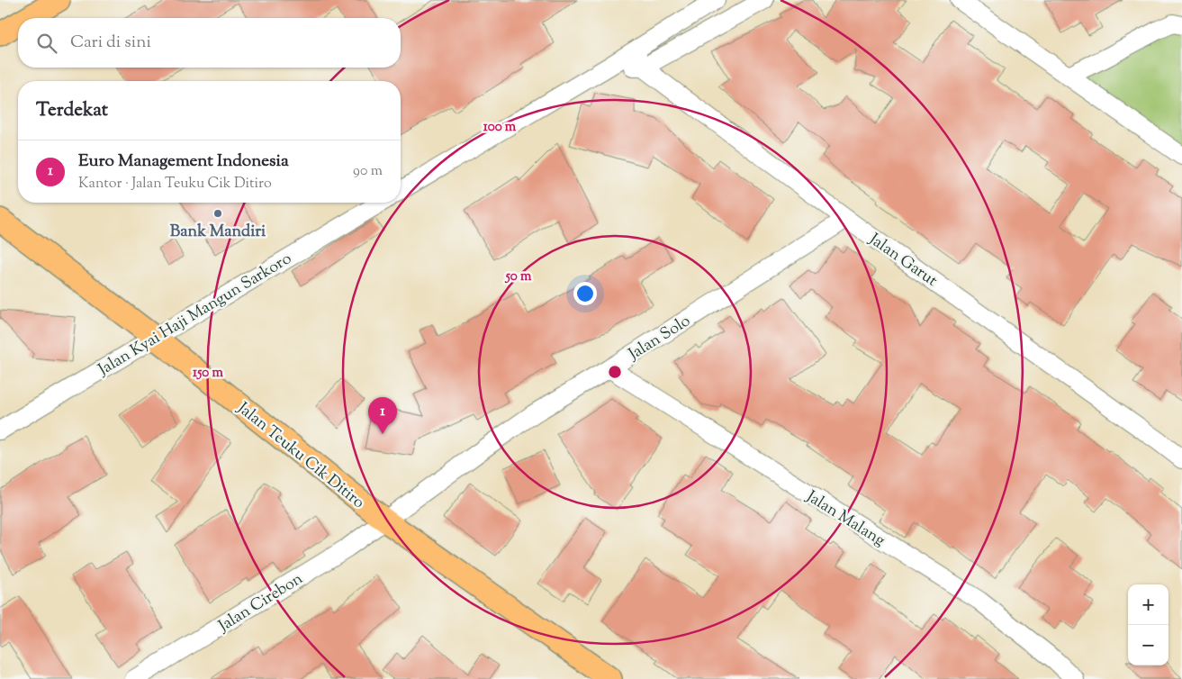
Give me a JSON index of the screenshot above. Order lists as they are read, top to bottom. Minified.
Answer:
{"streets":{"main road":["Jalan Teuku Cik Ditiro"],"street":["Jalan Garut","Jalan Kyai Haji Mangun Sarkoro","Jalan Solo","Jalan Malang","Jalan Cirebon"]},"crossings":[["Jalan Garut","Jalan Solo"],["Jalan Kyai Haji Mangun Sarkoro","Jalan Teuku Cik Ditiro"],["Jalan Solo","Jalan Teuku Cik Ditiro"],["Jalan Solo","Jalan Malang"],["Jalan Solo","Jalan Cirebon"],["Jalan Teuku Cik Ditiro","Jalan Cirebon"]],"places":["Bank Mandiri"],"page":{"search":"Cari di sini","heading":"Terdekat","list":[{"mark":"1","name":"Euro Management Indonesia","note":"Kantor · Jalan Teuku Cik Ditiro","value":"90 m"}],"pins":"1","map_buttons":["+","−"]},"rings":["100 m","50 m","150 m"]}
